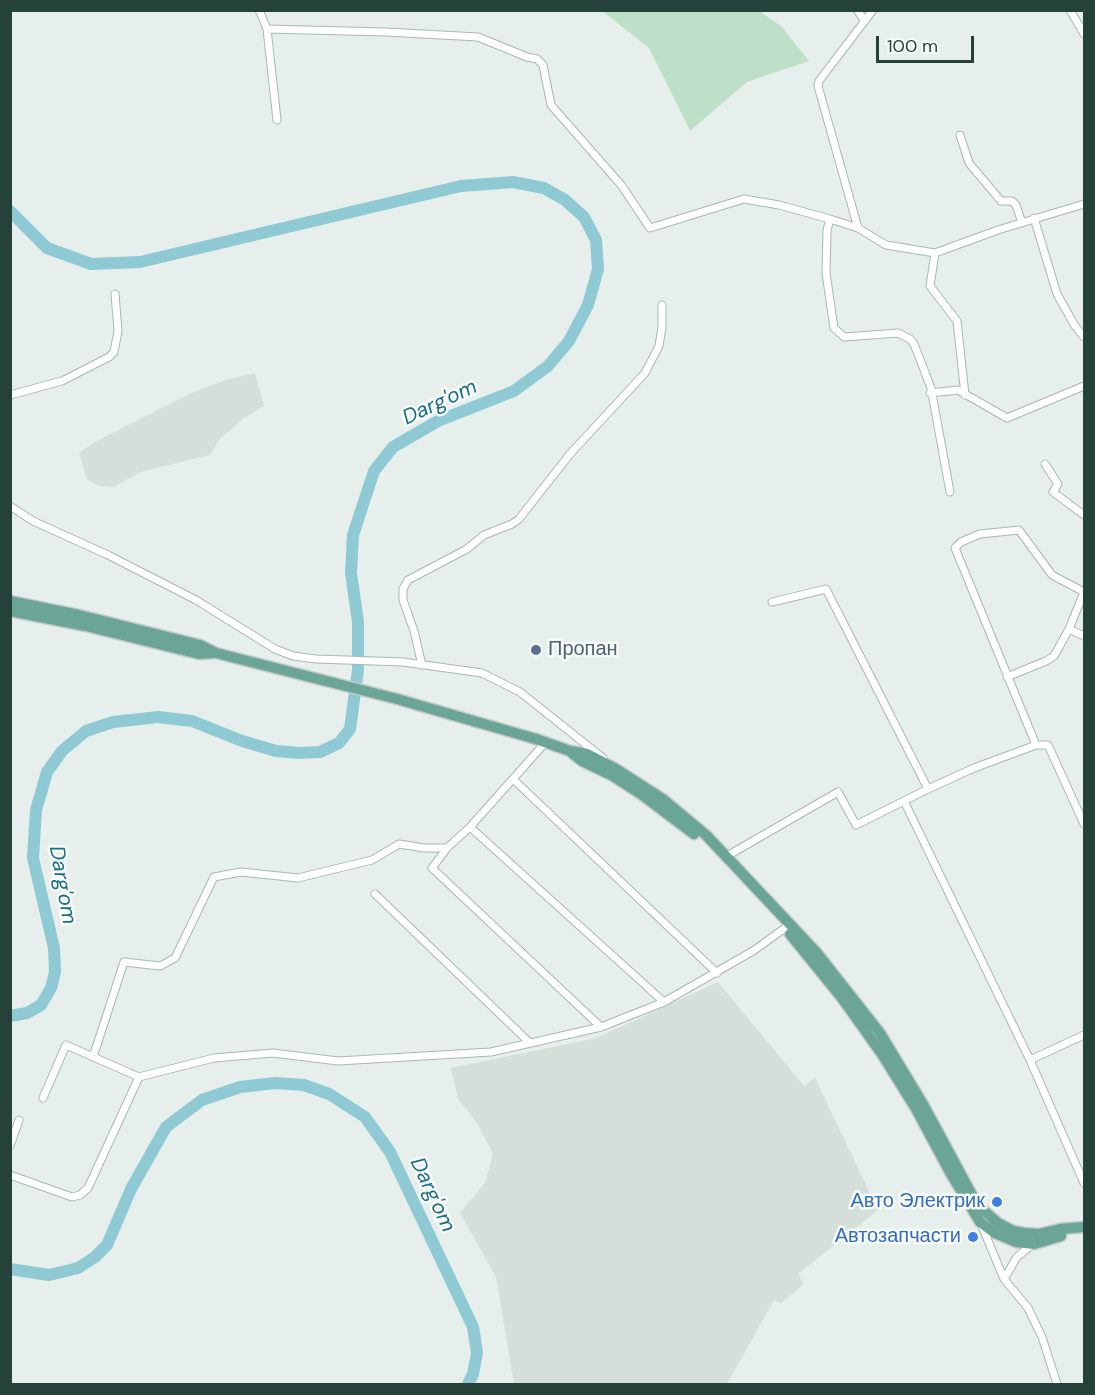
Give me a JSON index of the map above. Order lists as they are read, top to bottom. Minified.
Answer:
{"water":["Darg'om"],"places":["Пропан","Авто Электрик","Автозапчасти"],"scale_bar":"100 m"}
